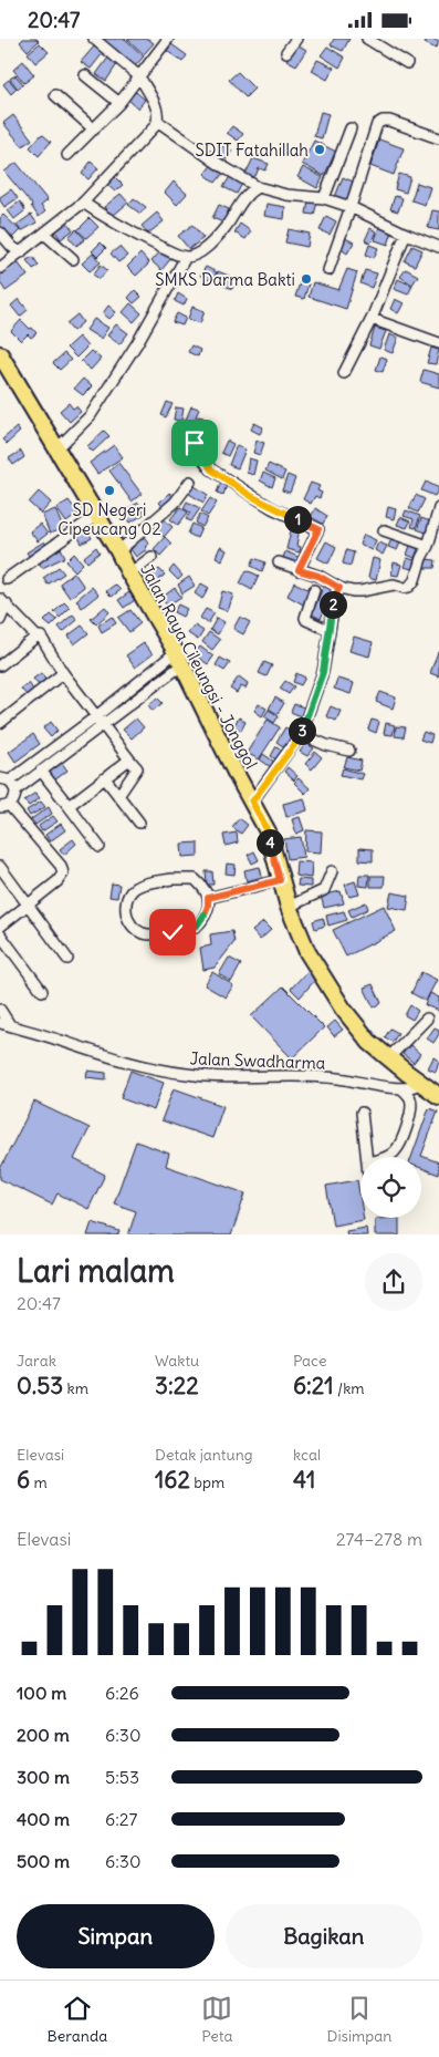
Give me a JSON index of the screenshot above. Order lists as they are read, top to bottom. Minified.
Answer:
{"streets":{"main road":["Jalan Raya Cileungsi - Jonggol"],"street":["Jalan Swadharma"]},"crossings":[["Jalan Raya Cileungsi - Jonggol","Jalan Swadharma"]],"places":["SDIT Fatahillah","SMKS Darma Bakti","SD Negeri Cipeucang 02"],"page":{"status":"20:47","pins":["1","2","3","4"],"heading":["Lari malam","20:47"],"stats":[["Jarak","0.53 km"],["Waktu","3:22"],["Pace","6:21 /km"],["Elevasi","6 m"],["Detak jantung","162 bpm"],["kcal","41"]],"chart":["Elevasi","274–278 m"],"list":[{"name":"100 m","note":"6:26"},{"name":"200 m","note":"6:30"},{"name":"300 m","note":"5:53"},{"name":"400 m","note":"6:27"},{"name":"500 m","note":"6:30"}],"buttons":["Simpan","Bagikan"],"tabs":["Beranda","Peta","Disimpan"]}}
